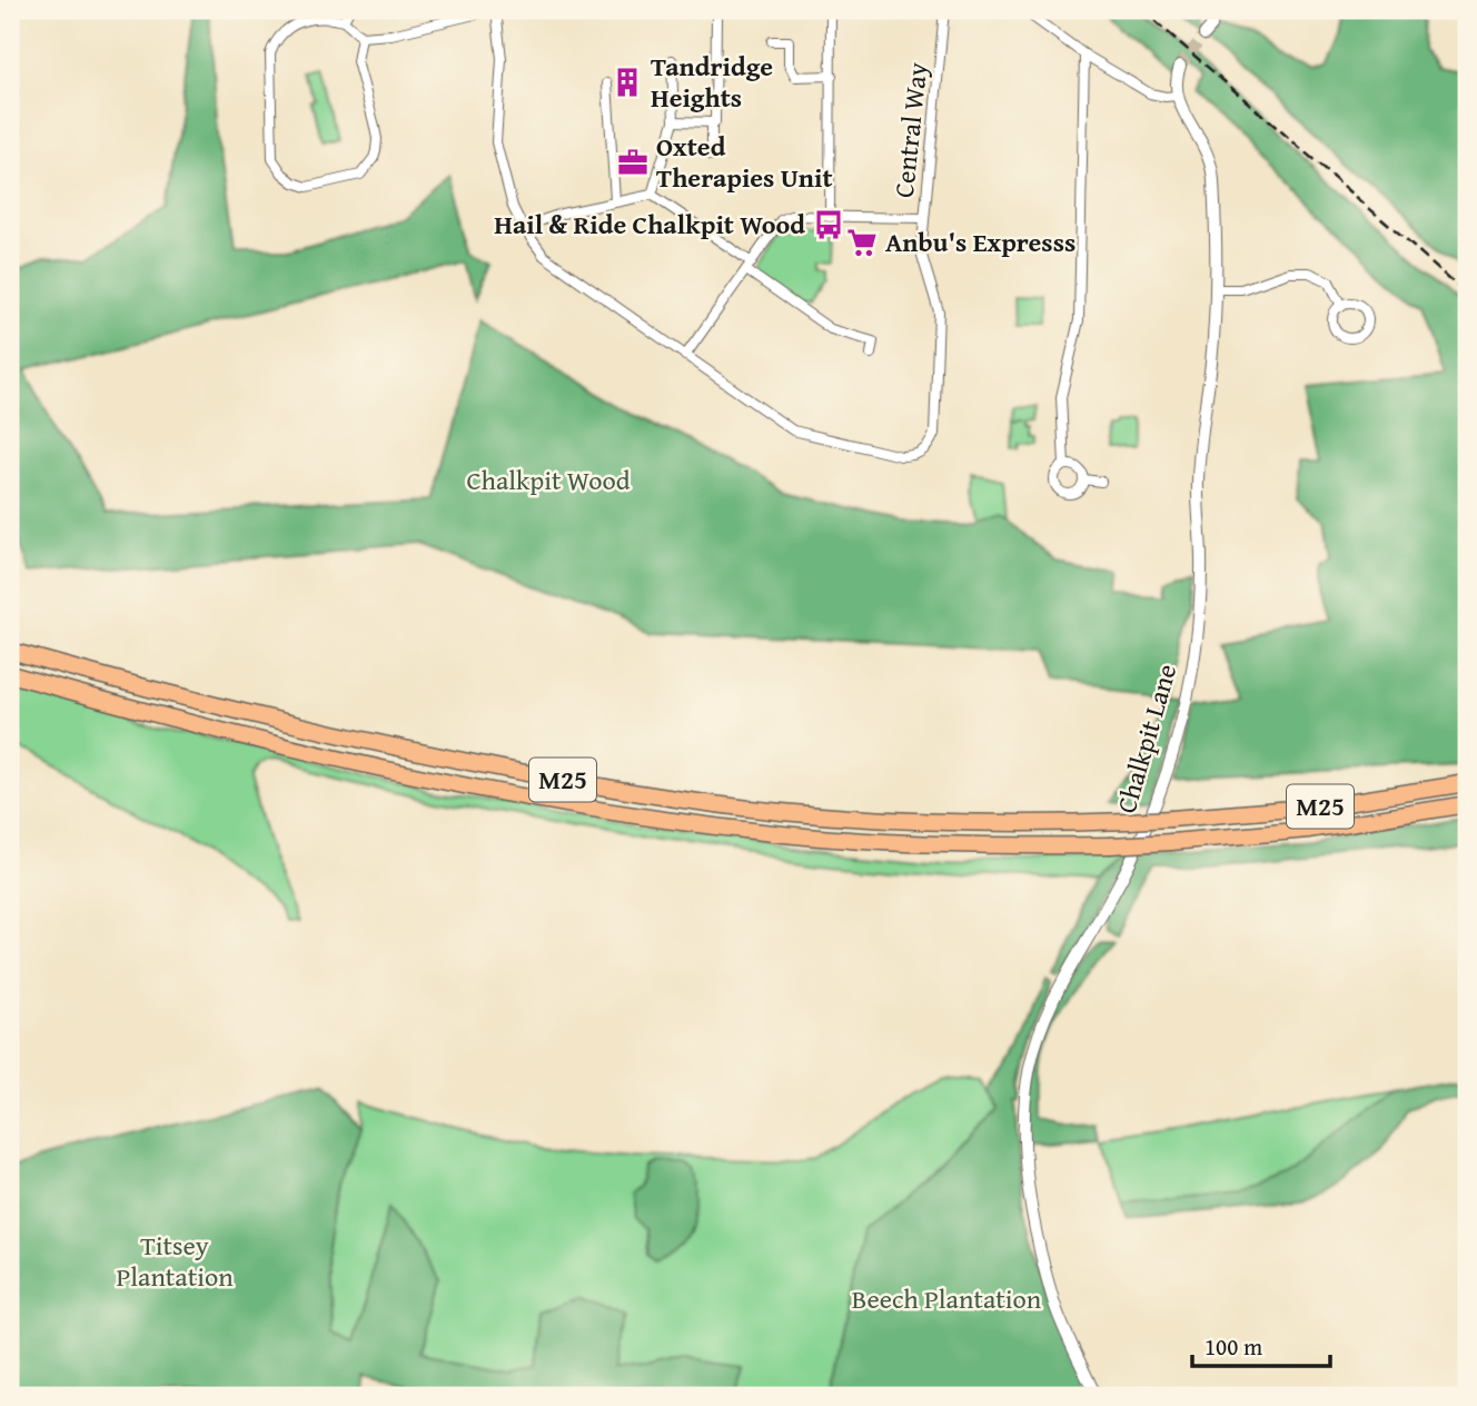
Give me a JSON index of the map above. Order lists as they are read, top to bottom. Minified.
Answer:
{"streets":{"highway":["M25"],"street":["Central Way","Chalkpit Lane"]},"parks":["Chalkpit Wood","Titsey Plantation","Beech Plantation"],"places":{"building":["Tandridge Heights"],"office":["Oxted Therapies Unit"],"bus stop":["Hail & Ride Chalkpit Wood"],"supermarket":["Anbu's Expresss"]},"scale_bar":"100 m"}
